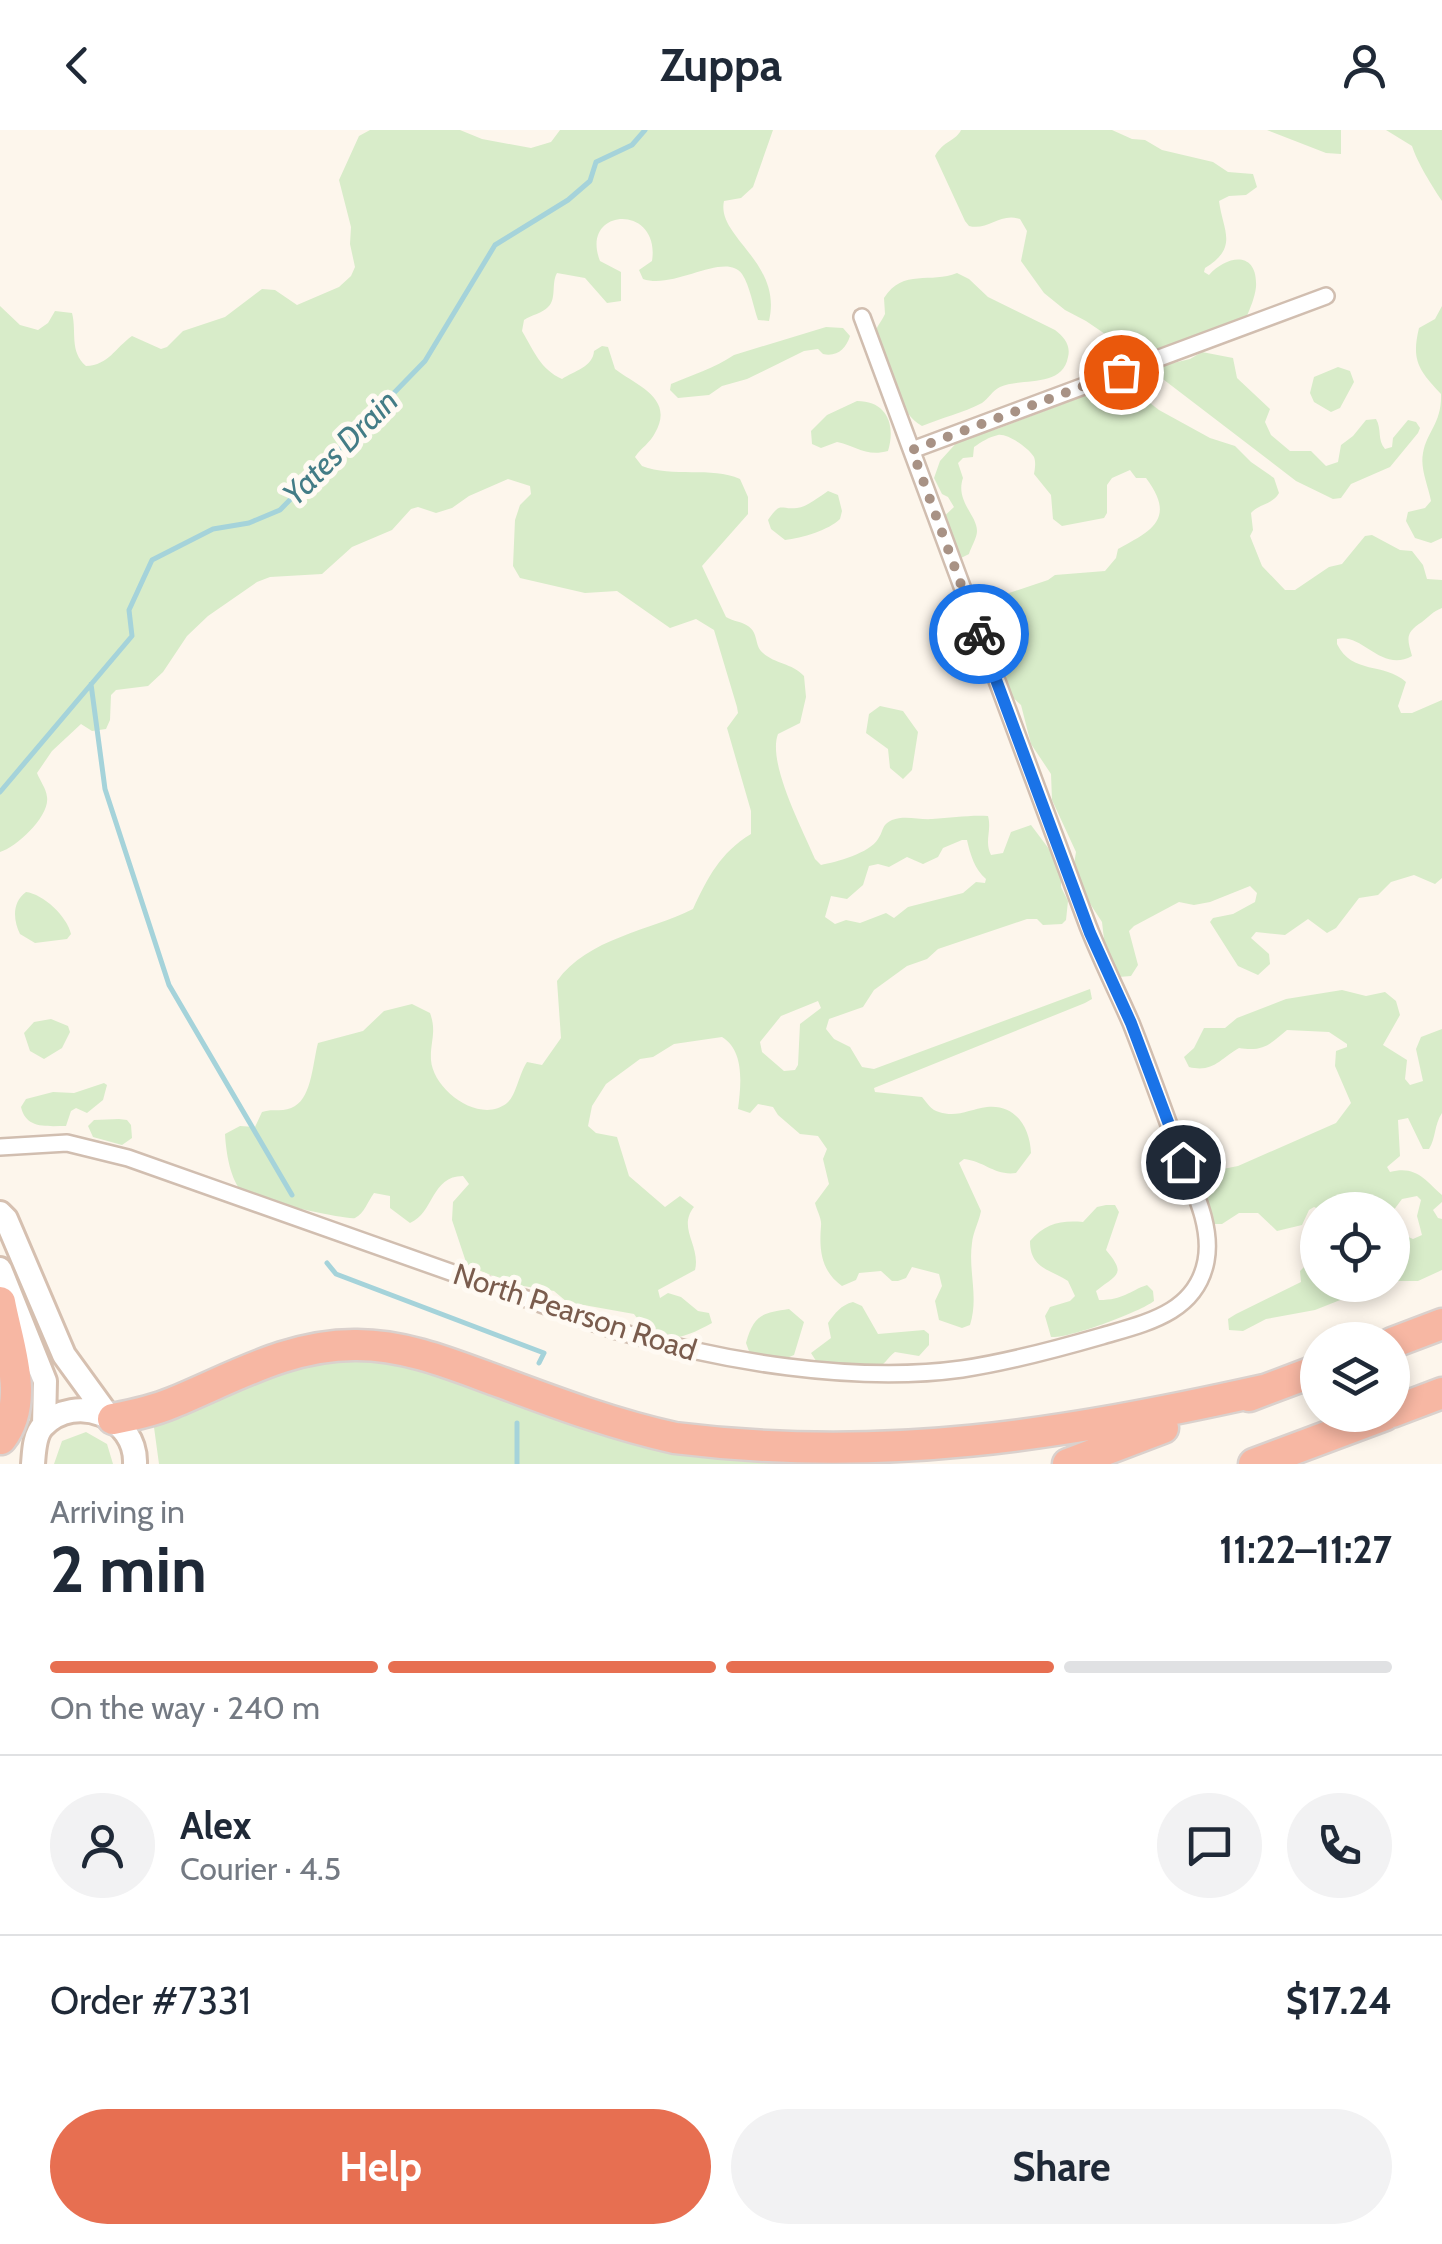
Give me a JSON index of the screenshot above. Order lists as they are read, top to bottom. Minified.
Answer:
{"streets":{"street":["North Pearson Road"]},"water":["Yates Drain"],"page":{"header":"Zuppa","heading":["2 min","Arriving in","11:22–11:27"],"panel":["Alex","Courier · 4.5","Order #7331","$17.24"],"bar":"On the way · 240 m","buttons":["Help","Share"]}}
